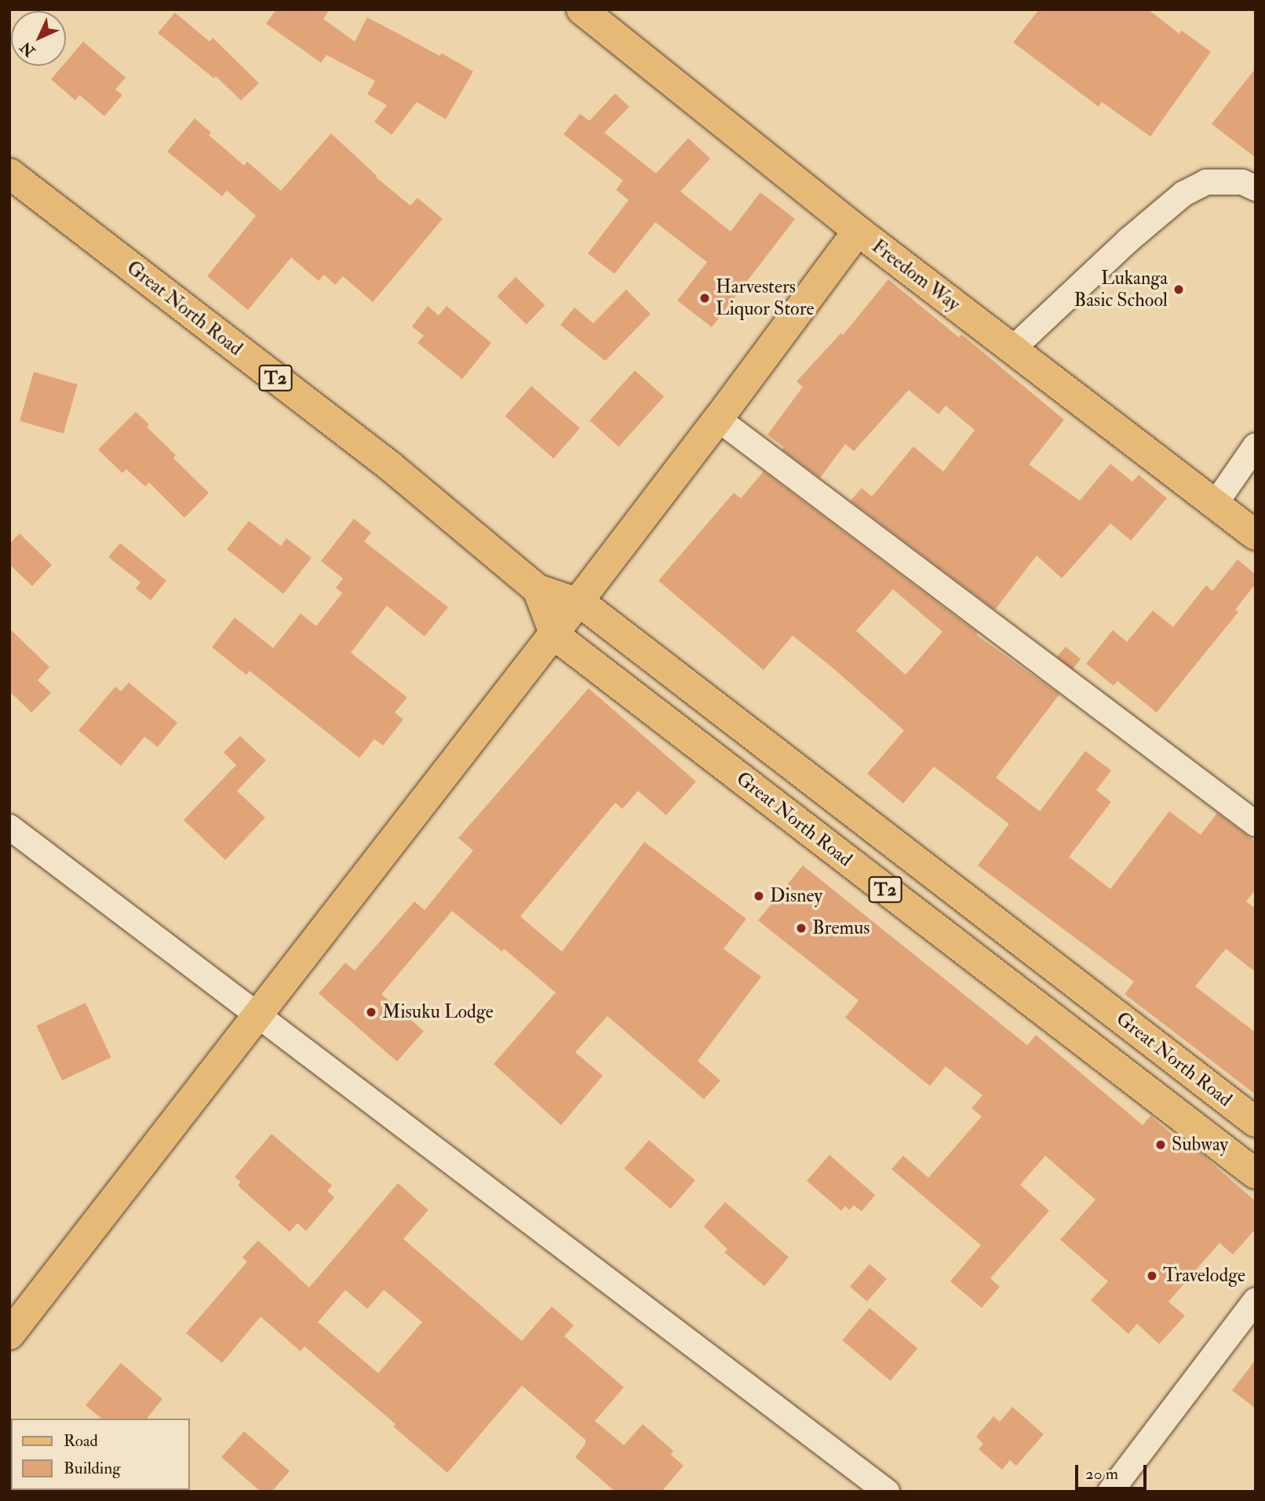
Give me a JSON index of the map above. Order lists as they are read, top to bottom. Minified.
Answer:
{"streets":{"main road":["Freedom Way","Great North Road","T2"]},"places":["Lukanga Basic School","Harvesters Liquor Store","Disney","Bremus","Misuku Lodge","Subway","Travelodge"],"legend":["Road","Building"],"scale_bar":"20 m","north":"bottom left"}
